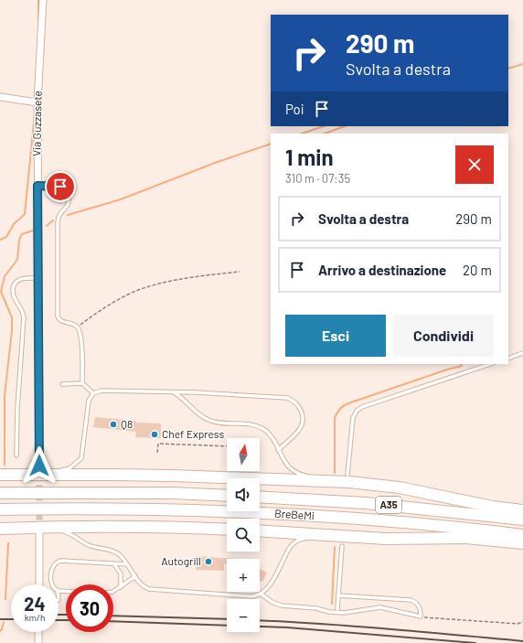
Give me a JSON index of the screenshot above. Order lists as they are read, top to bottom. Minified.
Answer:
{"streets":{"highway":["A35","BreBeMi"],"street":["Via Guzzasete"]},"places":["Q8","Chef Express","Autogrill"],"north":"top","page":{"turn":["290 m","Svolta a destra"],"then":"Poi","heading":["1 min","310 m · 07:35"],"list":[{"name":"Svolta a destra","value":"290 m"},{"name":"Arrivo a destinazione","value":"20 m"}],"buttons":["Esci","Condividi"],"map_buttons":["+","−"],"speed":"24 km/h","limit":"30"}}
